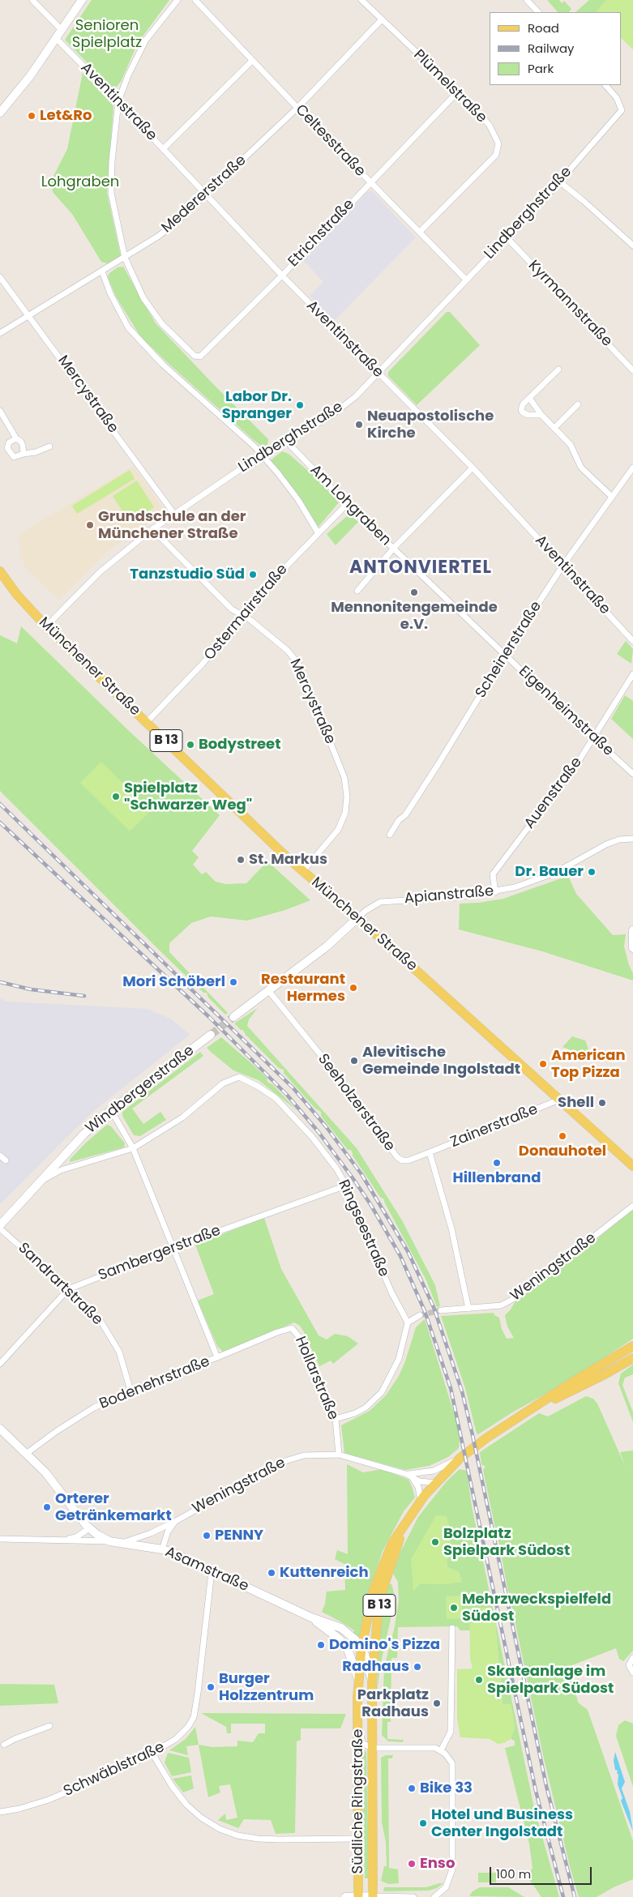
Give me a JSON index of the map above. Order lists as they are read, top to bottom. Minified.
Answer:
{"streets":{"main road":["Münchener Straße","B 13","Südliche Ringstraße"],"street":["Plümelstraße","Aventinstraße","Celtesstraße","Medererstraße","Lindberghstraße","Etrichstraße","Kyrmannstraße","Mercystraße","Am Lohgraben","Ostermairstraße","Scheinerstraße","Eigenheimstraße","Auenstraße","Apianstraße","Windbergerstraße","Seeholzerstraße","Zainerstraße","Ringseestraße","Sambergerstraße","Weningstraße","Sandrartstraße","Hollarstraße","Bodenehrstraße","Asamstraße","Schwäblstraße"]},"crossings":[["Plümelstraße","Celtesstraße"],["Plümelstraße","Medererstraße"],["Plümelstraße","Etrichstraße"],["Aventinstraße","Medererstraße"],["Aventinstraße","Lindberghstraße"],["Aventinstraße","Etrichstraße"],["Aventinstraße","Scheinerstraße"],["Celtesstraße","Medererstraße"],["Celtesstraße","Lindberghstraße"],["Celtesstraße","Etrichstraße"],["Medererstraße","Etrichstraße"],["Medererstraße","Mercystraße"],["Lindberghstraße","Kyrmannstraße"],["Lindberghstraße","Mercystraße"],["Lindberghstraße","Am Lohgraben"],["Lindberghstraße","Münchener Straße"],["Mercystraße","Ostermairstraße"],["Mercystraße","Münchener Straße"],["Am Lohgraben","Ostermairstraße"],["Am Lohgraben","Eigenheimstraße"],["Ostermairstraße","Münchener Straße"],["Scheinerstraße","Eigenheimstraße"],["Münchener Straße","Apianstraße"],["Münchener Straße","Zainerstraße"],["Eigenheimstraße","Auenstraße"],["Auenstraße","Apianstraße"],["Seeholzerstraße","Zainerstraße"],["Ringseestraße","Sambergerstraße"],["Sambergerstraße","Sandrartstraße"],["Weningstraße","Hollarstraße"],["Weningstraße","Asamstraße"],["Weningstraße","Südliche Ringstraße"],["Sandrartstraße","Bodenehrstraße"],["Hollarstraße","Bodenehrstraße"],["Bodenehrstraße","Asamstraße"],["Asamstraße","Schwäblstraße"],["Asamstraße","Südliche Ringstraße"]],"districts":["ANTONVIERTEL"],"parks":["Senioren Spielplatz","Lohgraben"],"places":["Let&Ro","Labor Dr. Spranger","Neuapostolische Kirche","Grundschule an der Münchener Straße","Tanzstudio Süd","Mennonitengemeinde e.V.","Bodystreet","Spielplatz \"Schwarzer Weg\"","St. Markus","Dr. Bauer","Mori Schöberl","Restaurant Hermes","Alevitische Gemeinde Ingolstadt","American Top Pizza","Shell","Donauhotel","Hillenbrand","Orterer Getränkemarkt","PENNY","Bolzplatz Spielpark Südost","Kuttenreich","Mehrzweckspielfeld Südost","Domino's Pizza","Radhaus","Skateanlage im Spielpark Südost","Burger Holzzentrum","Parkplatz Radhaus","Bike 33","Hotel und Business Center Ingolstadt","Enso"],"legend":["Road","Railway","Park"],"scale_bar":"100 m"}
